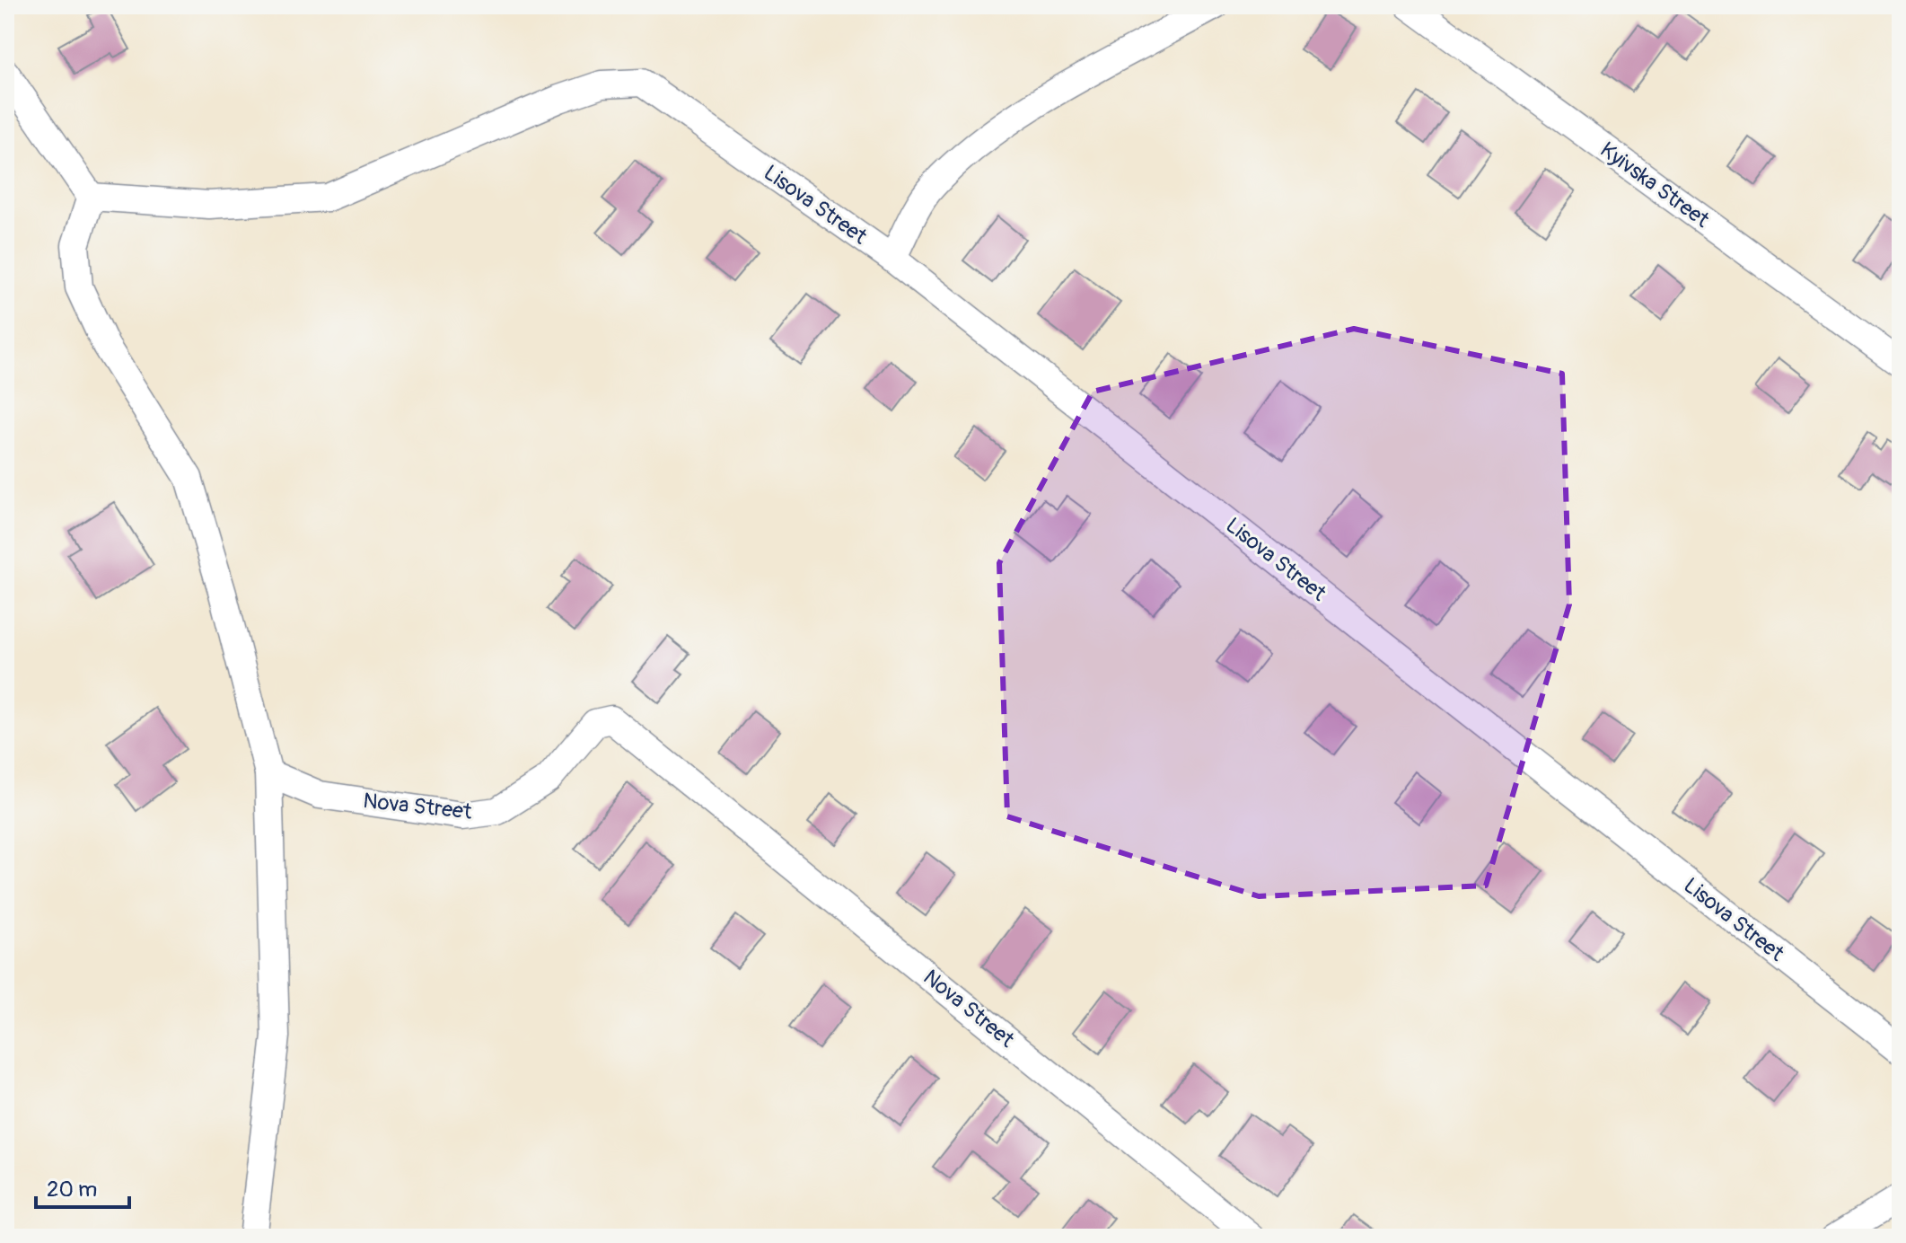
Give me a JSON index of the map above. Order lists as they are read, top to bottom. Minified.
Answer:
{"streets":{"street":["Kyivska Street","Lisova Street","Nova Street"]},"scale_bar":"20 m"}
